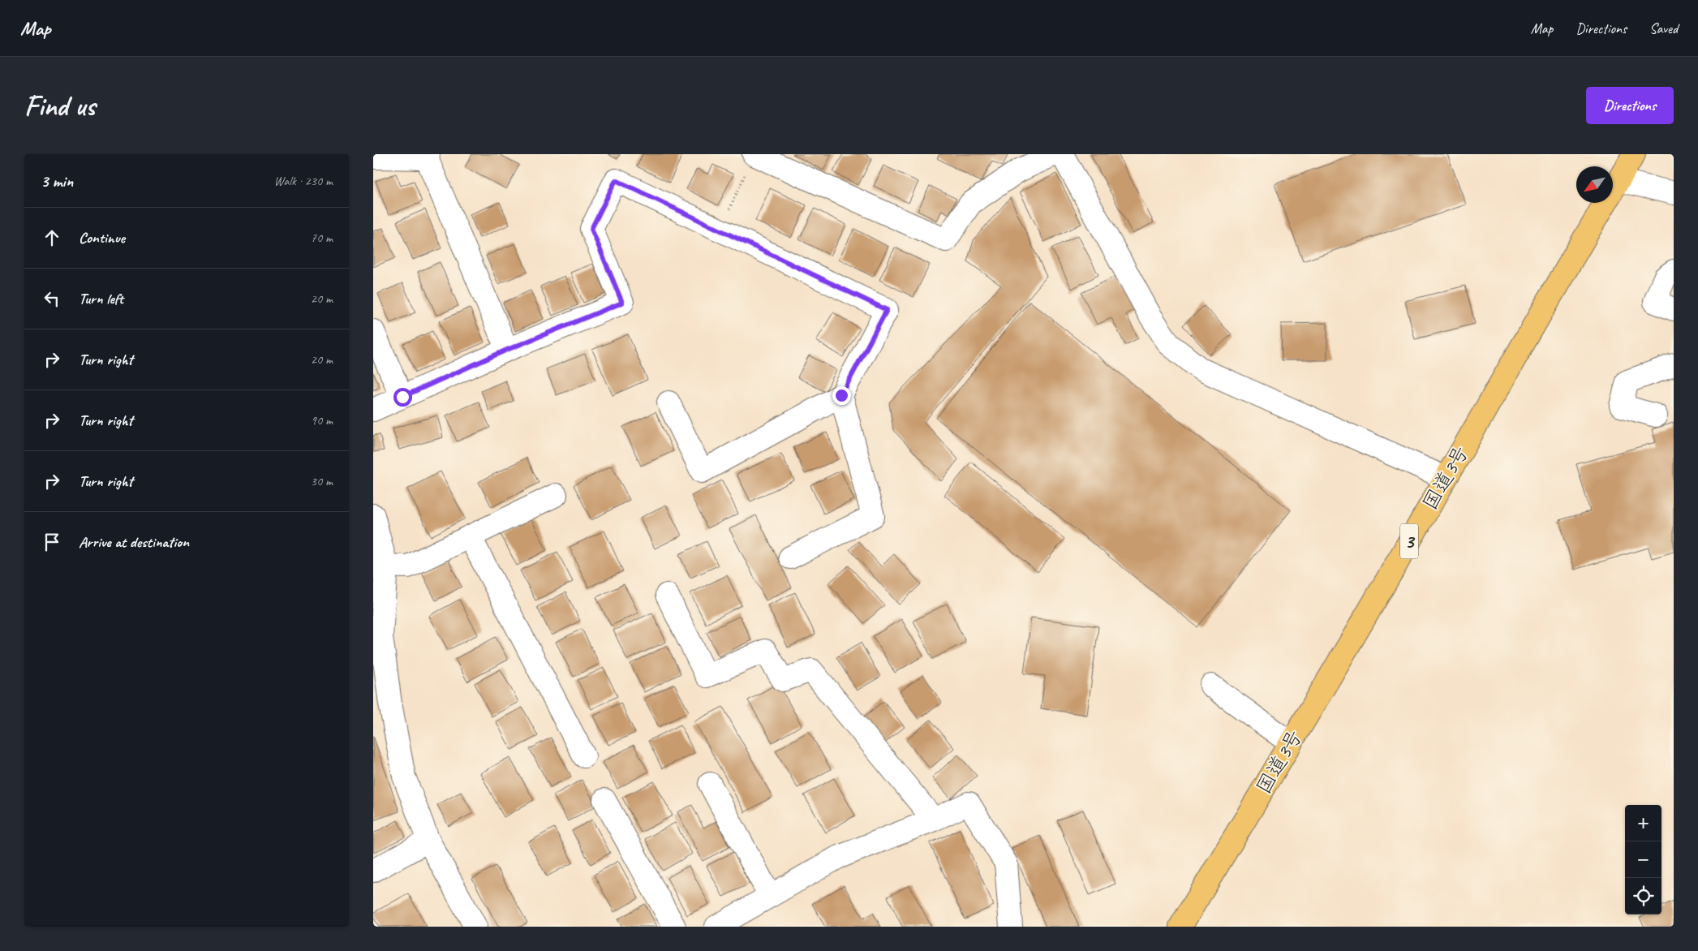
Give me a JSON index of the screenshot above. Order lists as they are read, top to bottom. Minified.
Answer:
{"streets":{"highway":["国道3号","3"]},"north":"bottom left","page":{"header":"Map","nav":["Map","Directions","Saved"],"buttons":"Directions","title":"Find us","heading":["3 min","Walk · 230 m"],"list":[["Continue","70 m"],["Turn left","20 m"],["Turn right","20 m"],["Turn right","90 m"],["Turn right","30 m"],"Arrive at destination"],"map_buttons":["+","−"]}}
